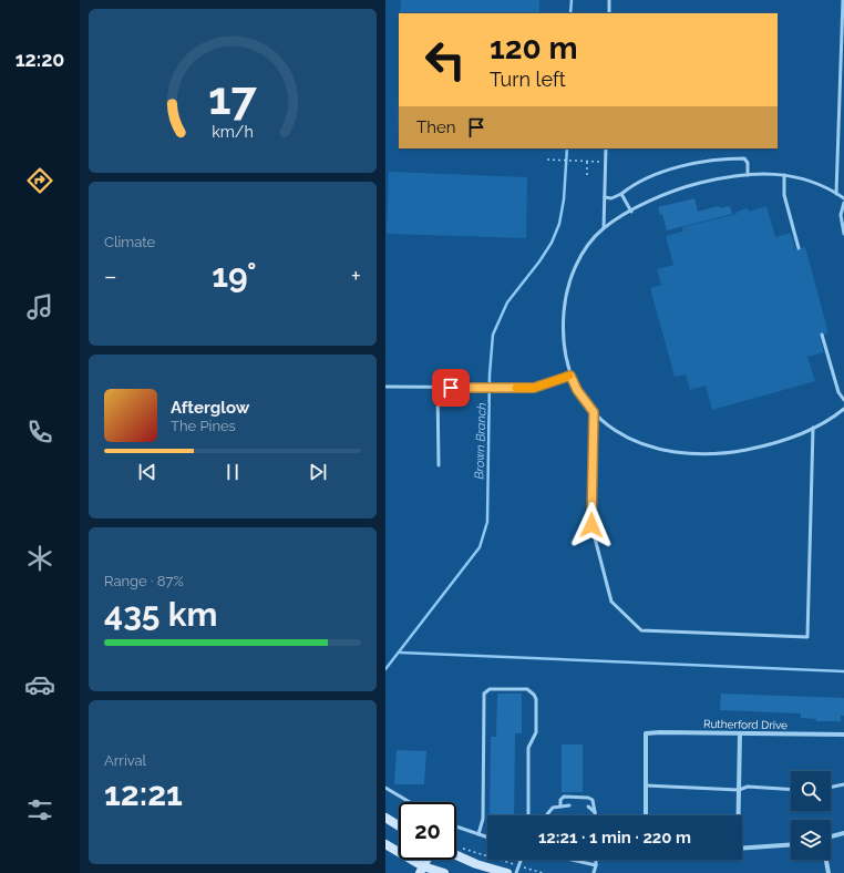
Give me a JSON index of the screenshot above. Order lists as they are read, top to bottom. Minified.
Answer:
{"streets":{"street":["Rutherford Drive"]},"water":["Brown Branch"],"page":{"tabs":"12:20","turn":["120 m","Turn left"],"then":"Then","tile":["Climate",["Range · 87%","435 km"],["Arrival","12:21"]],"heat":["−","19°","+"],"song":["Afterglow","The Pines"],"limit":"20","trip":"12:21 · 1 min · 220 m","gauge":["17","km/h"]}}
